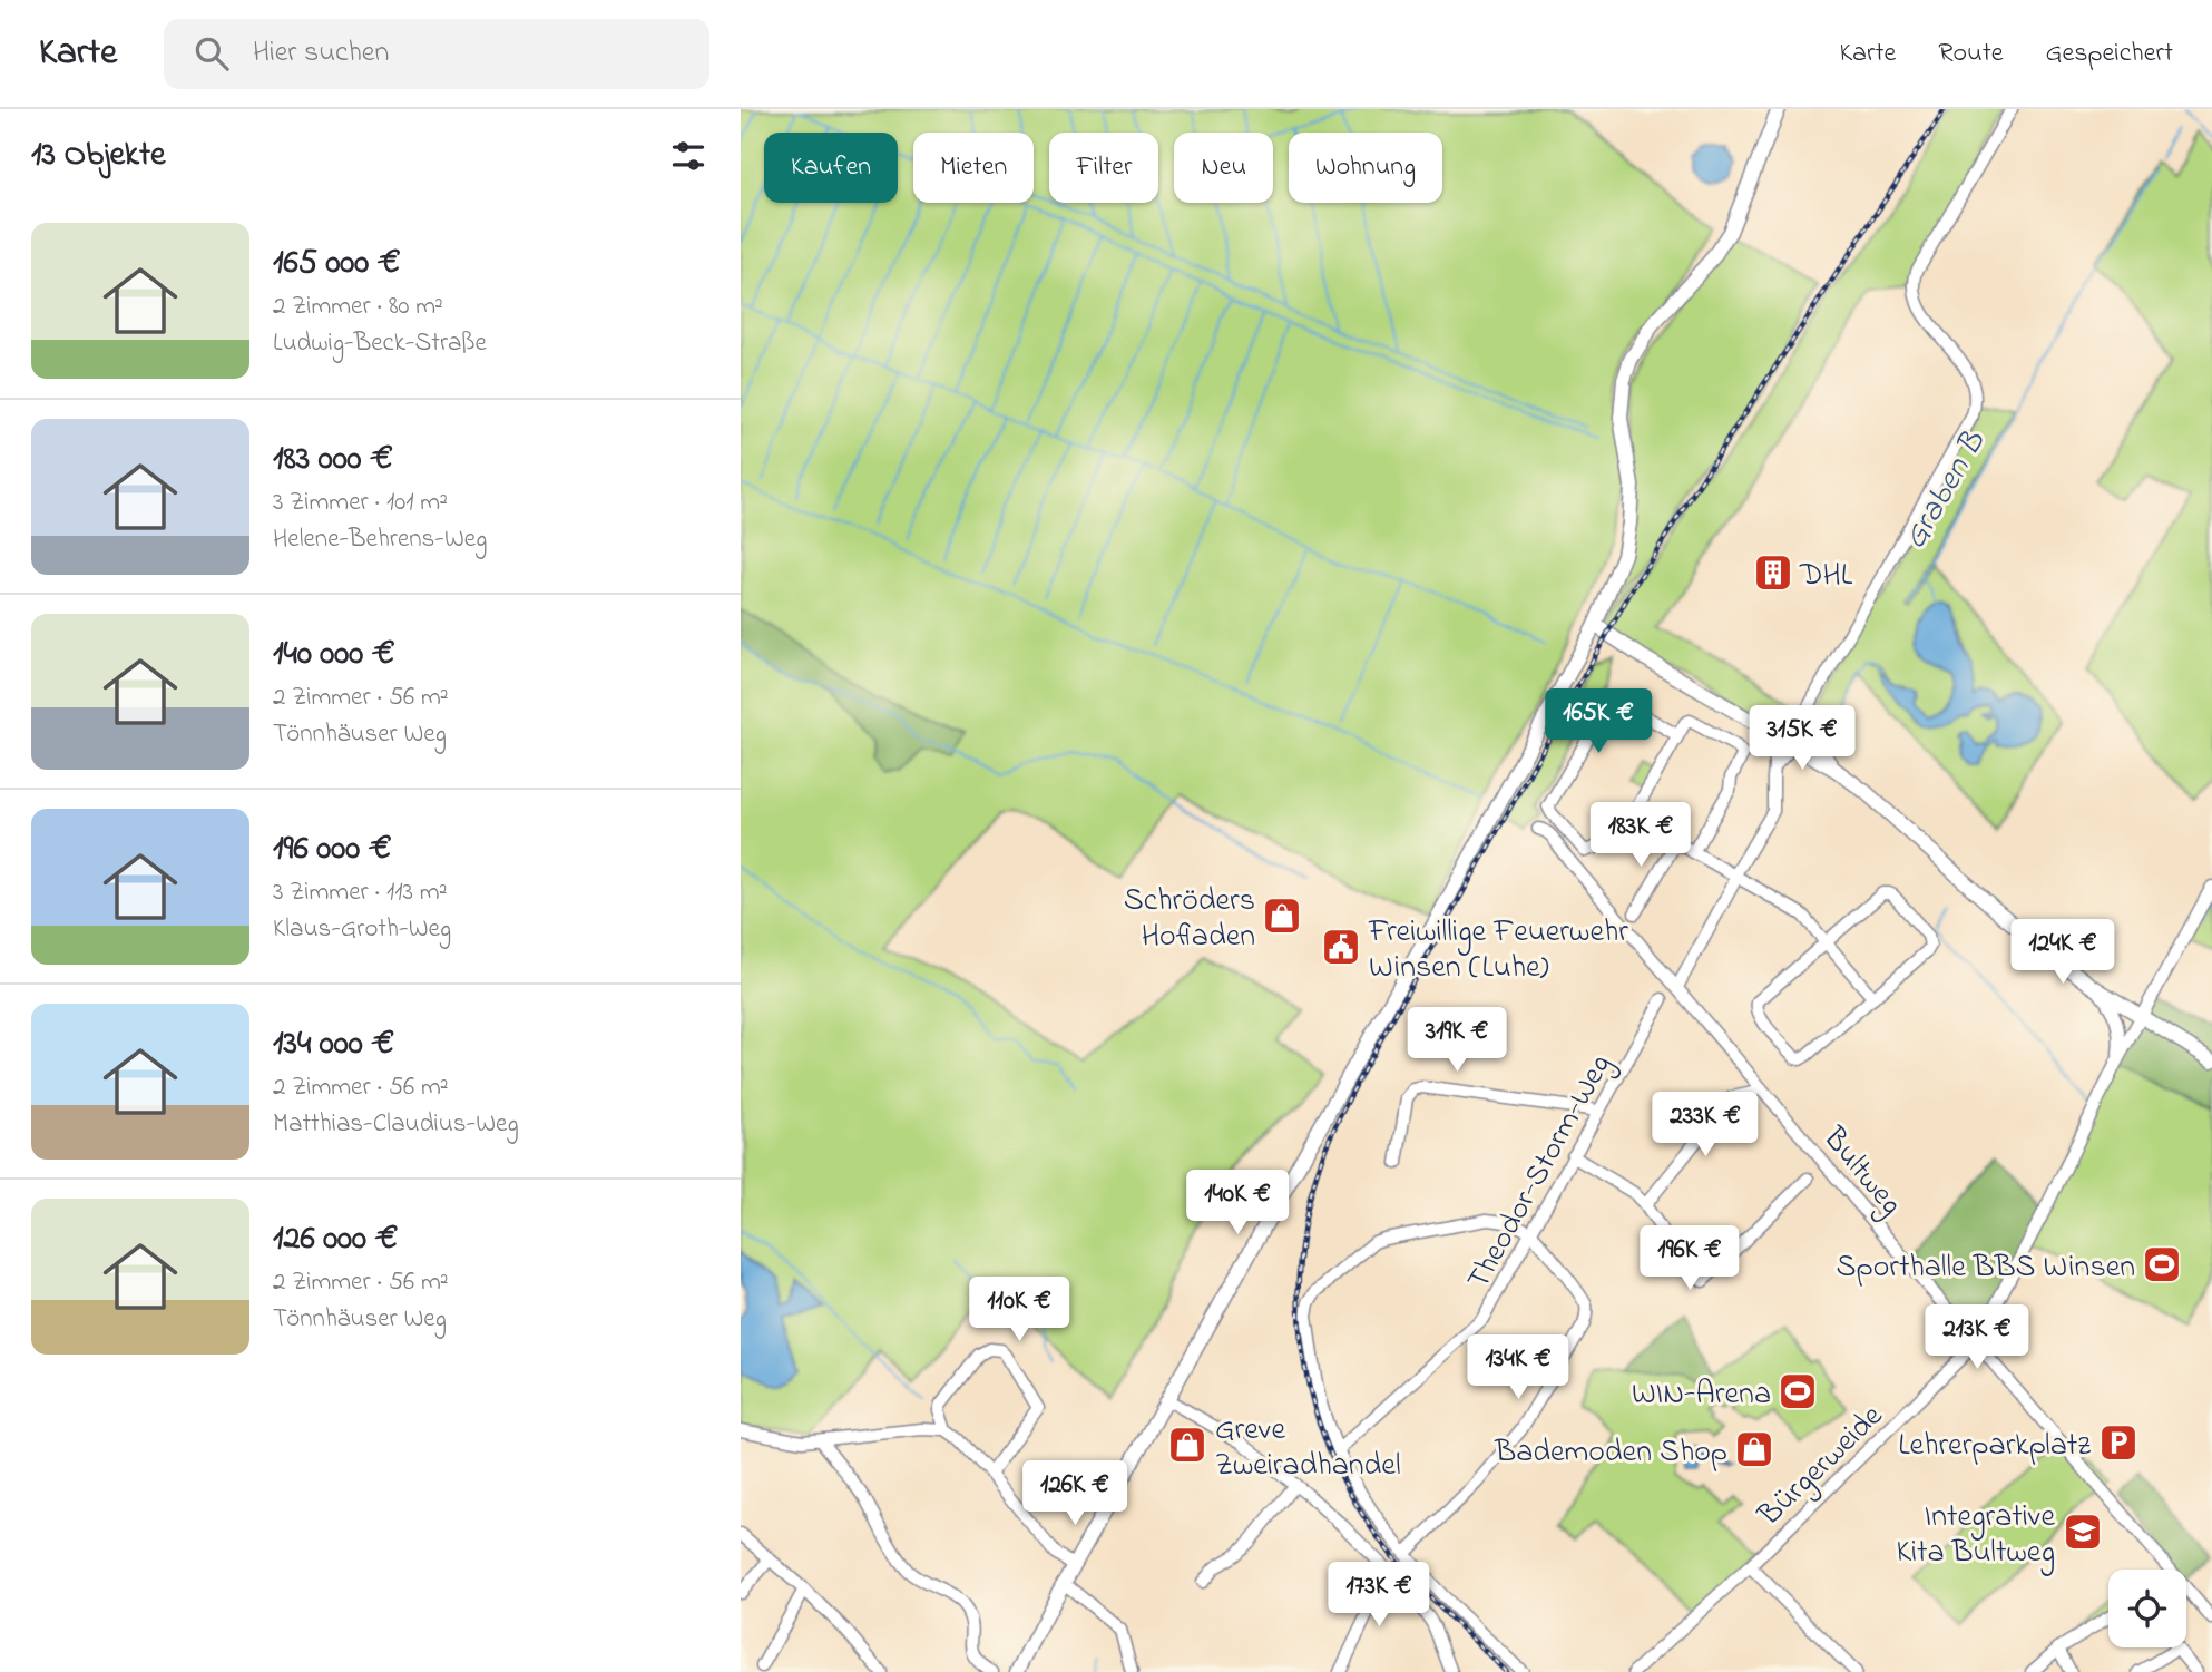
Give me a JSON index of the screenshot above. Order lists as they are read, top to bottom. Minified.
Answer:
{"streets":{"street":["Bultweg","Theodor-Storm-Weg","Bürgerweide"]},"crossings":[["Bultweg","Bürgerweide"]],"water":["Graben B"],"places":{"building":["DHL"],"shop":["Schröders Hofladen","Greve Zweiradhandel","Bademoden Shop"],"public building":["Freiwillige Feuerwehr Winsen (Luhe)"],"sports":["Sporthalle BBS Winsen","WIN-Arena"],"parking":["Lehrerparkplatz"],"school or university":["Integrative Kita Bultweg"]},"page":{"header":"Karte","search":"Hier suchen","nav":["Karte","Route","Gespeichert"],"heading":"13 Objekte","chip":["Kaufen","Mieten","Filter","Neu","Wohnung"],"list":[{"name":"165 000 €","note":"2 Zimmer · 80 m² · Ludwig-Beck-Straße"},{"name":"183 000 €","note":"3 Zimmer · 101 m² · Helene-Behrens-Weg"},{"name":"140 000 €","note":"2 Zimmer · 56 m² · Tönnhäuser Weg"},{"name":"196 000 €","note":"3 Zimmer · 113 m² · Klaus-Groth-Weg"},{"name":"134 000 €","note":"2 Zimmer · 56 m² · Matthias-Claudius-Weg"},{"name":"126 000 €","note":"2 Zimmer · 56 m² · Tönnhäuser Weg"}],"price":["165K €","315K €","183K €","124K €","319K €","233K €","140K €","196K €","110K €","213K €","134K €","126K €","173K €"]}}
